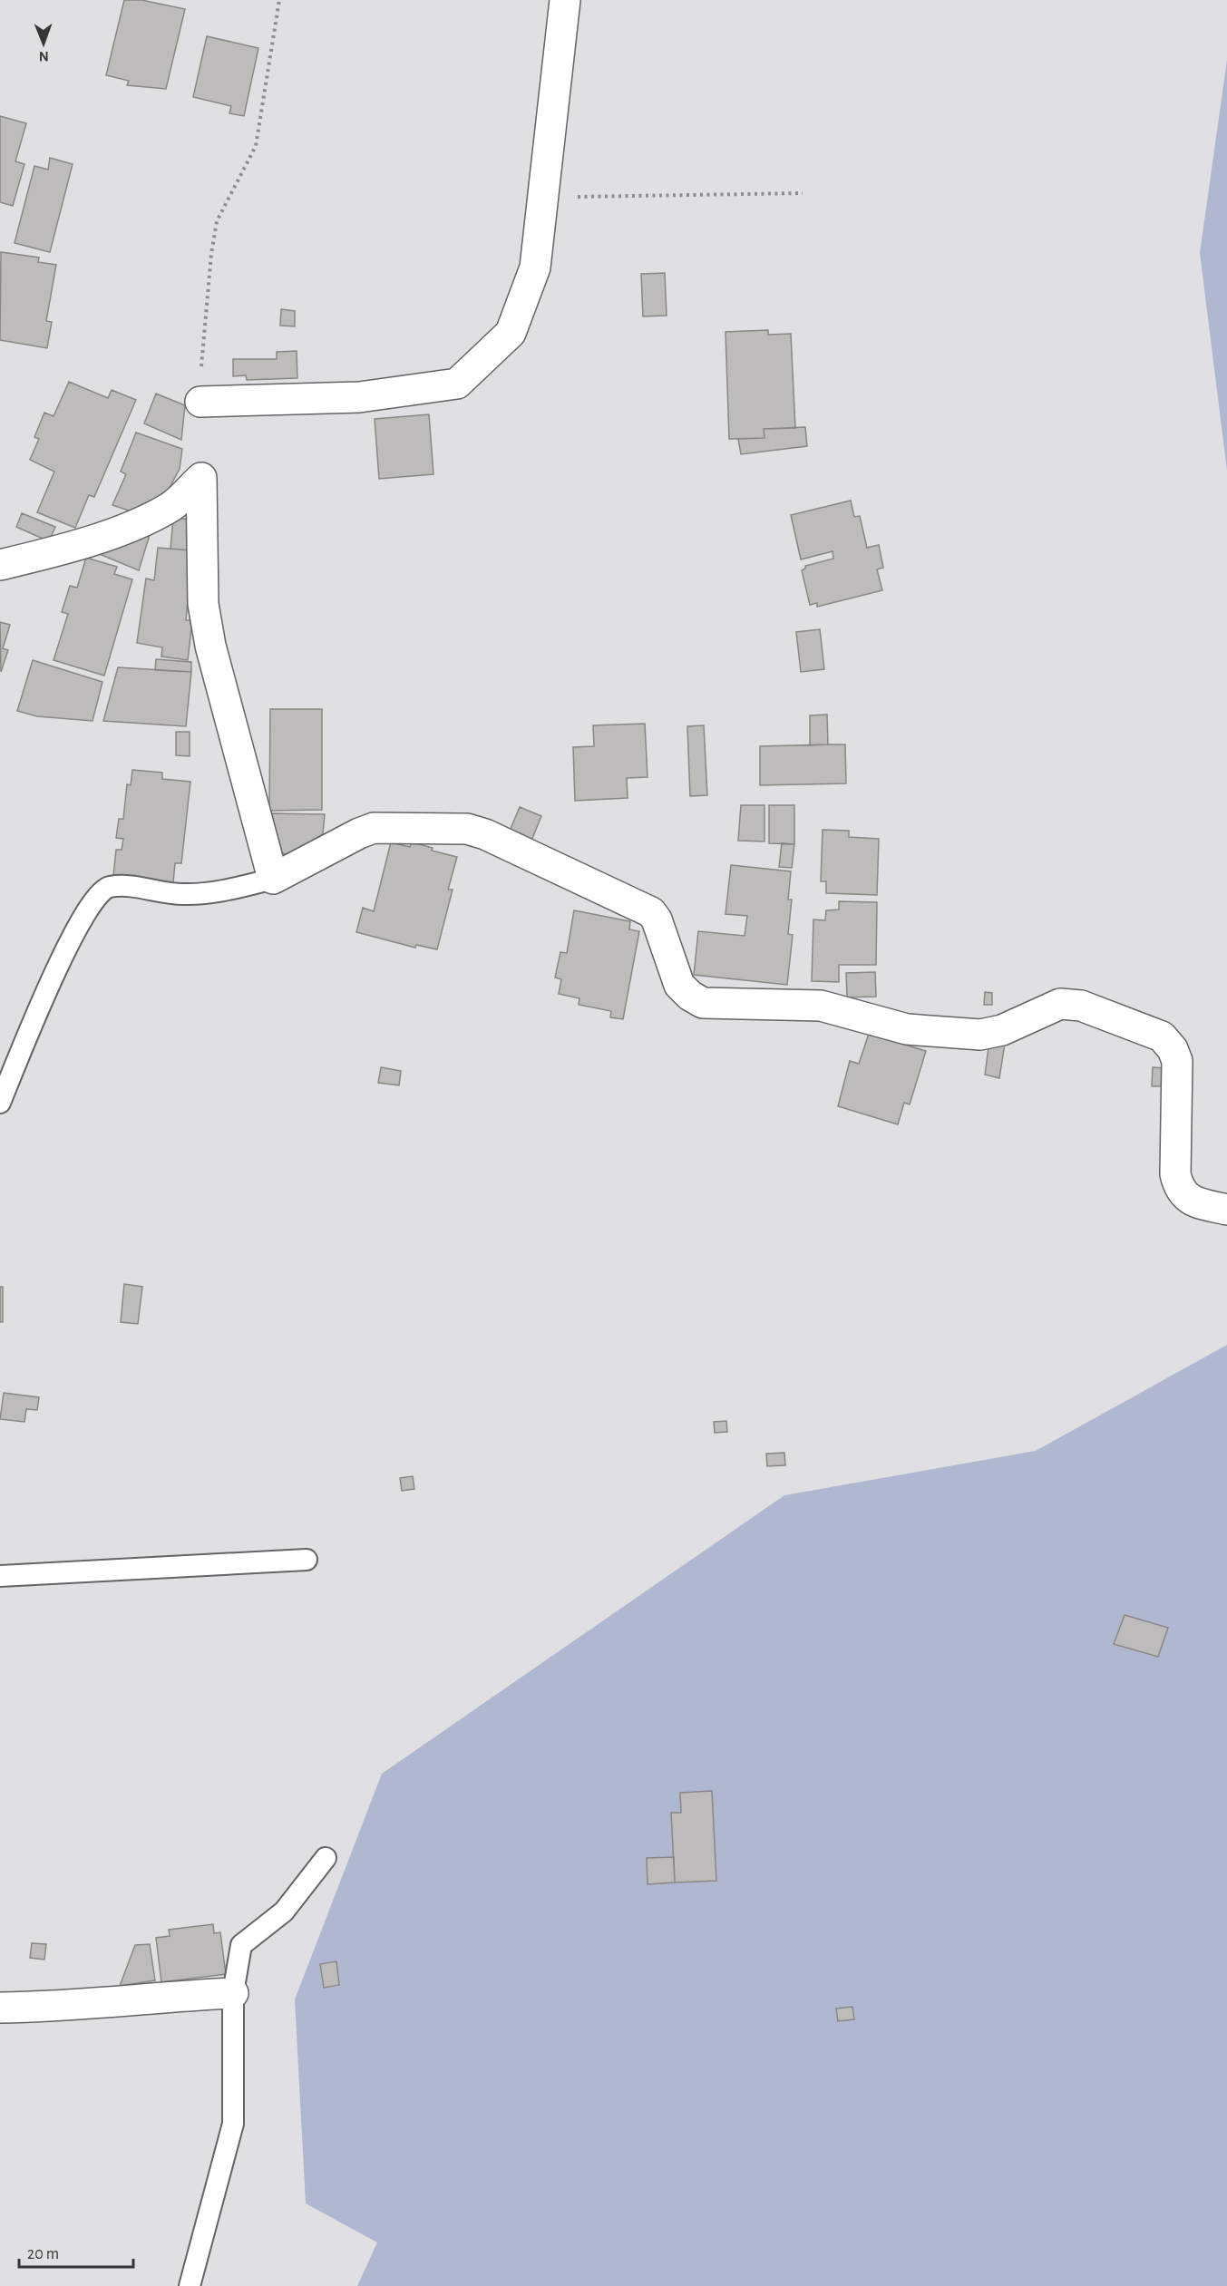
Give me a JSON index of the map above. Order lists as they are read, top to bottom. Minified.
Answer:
{"scale_bar":"20 m","north":"bottom"}
